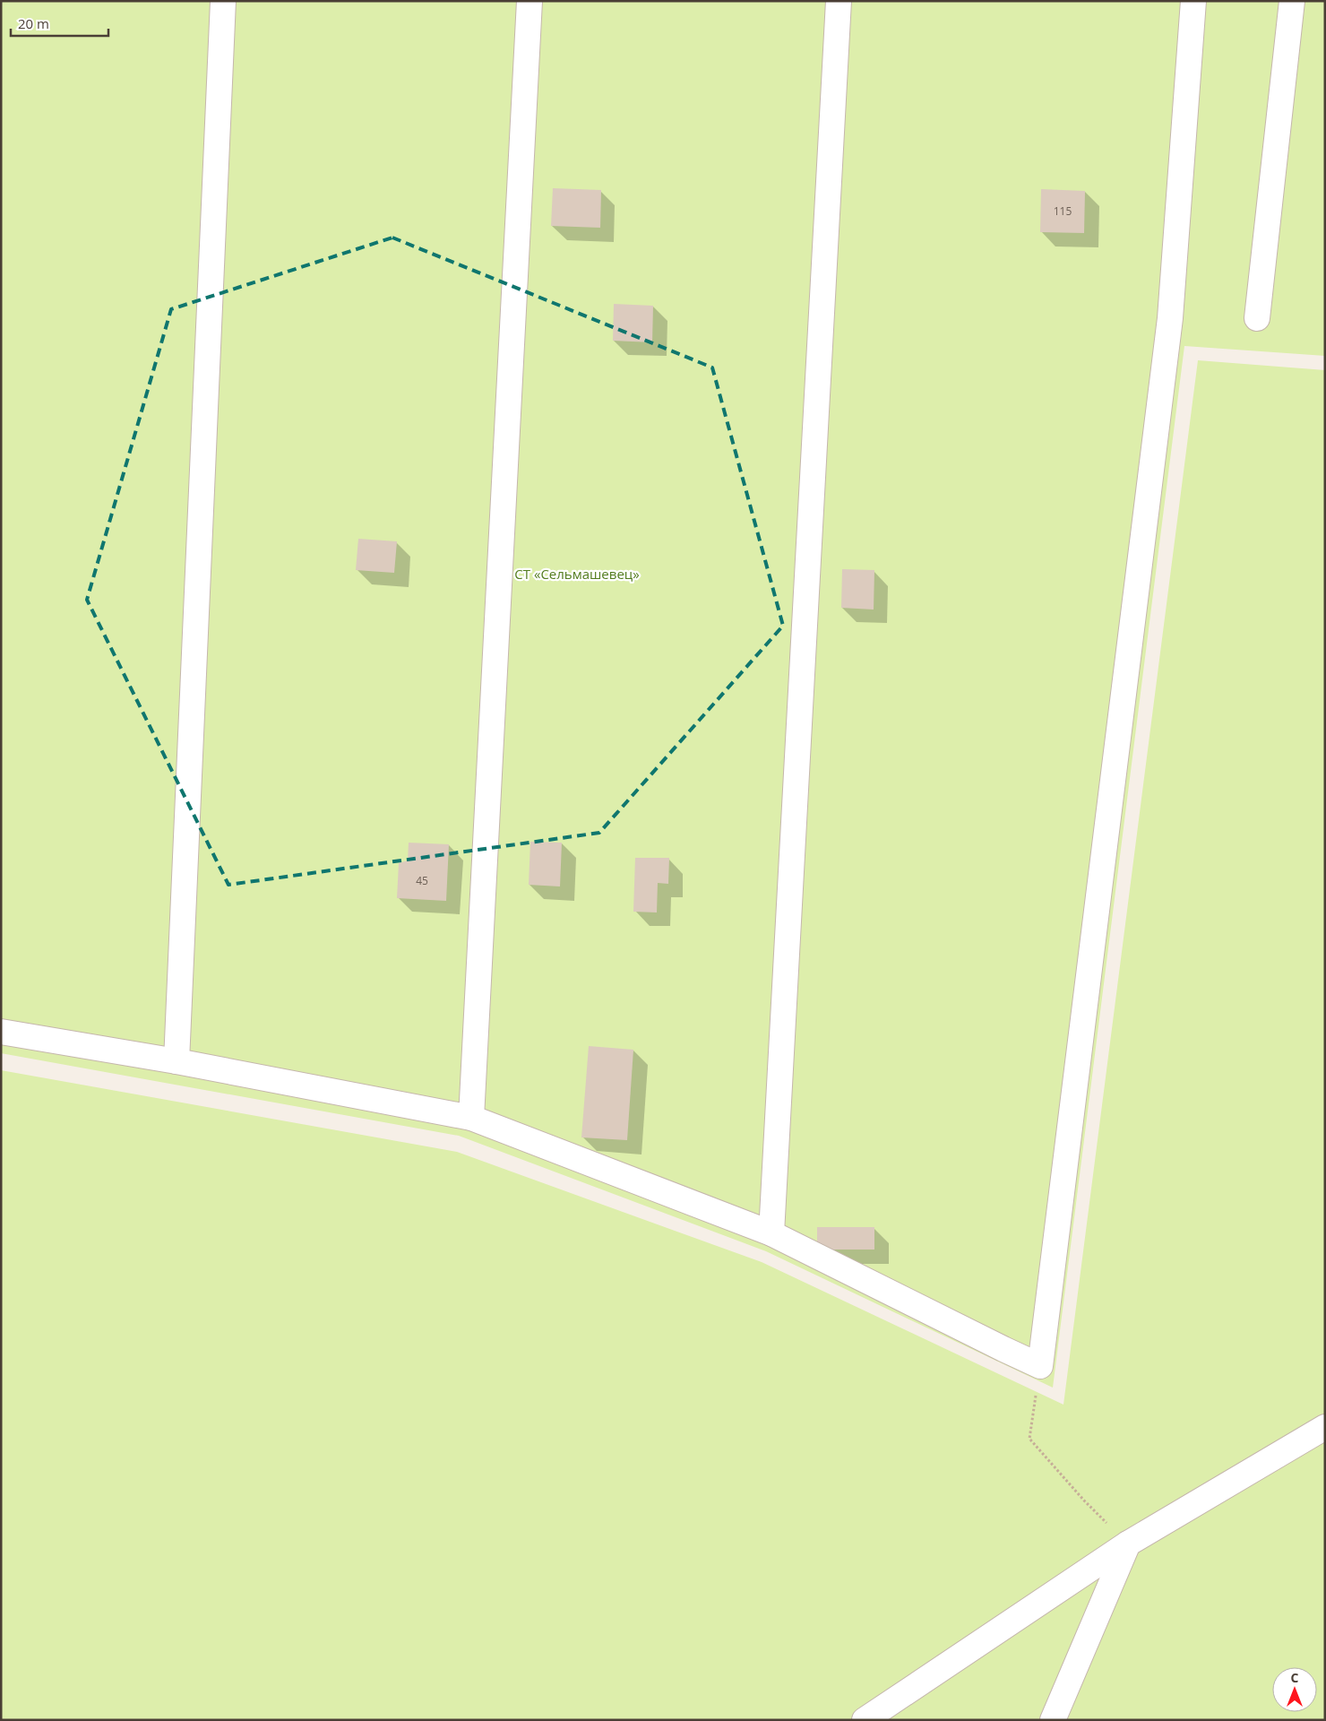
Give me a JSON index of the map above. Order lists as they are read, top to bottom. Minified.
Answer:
{"parks":["СТ «Сельмашевец»"],"house_numbers":["115","45"],"scale_bar":"20 m","north":"top"}
